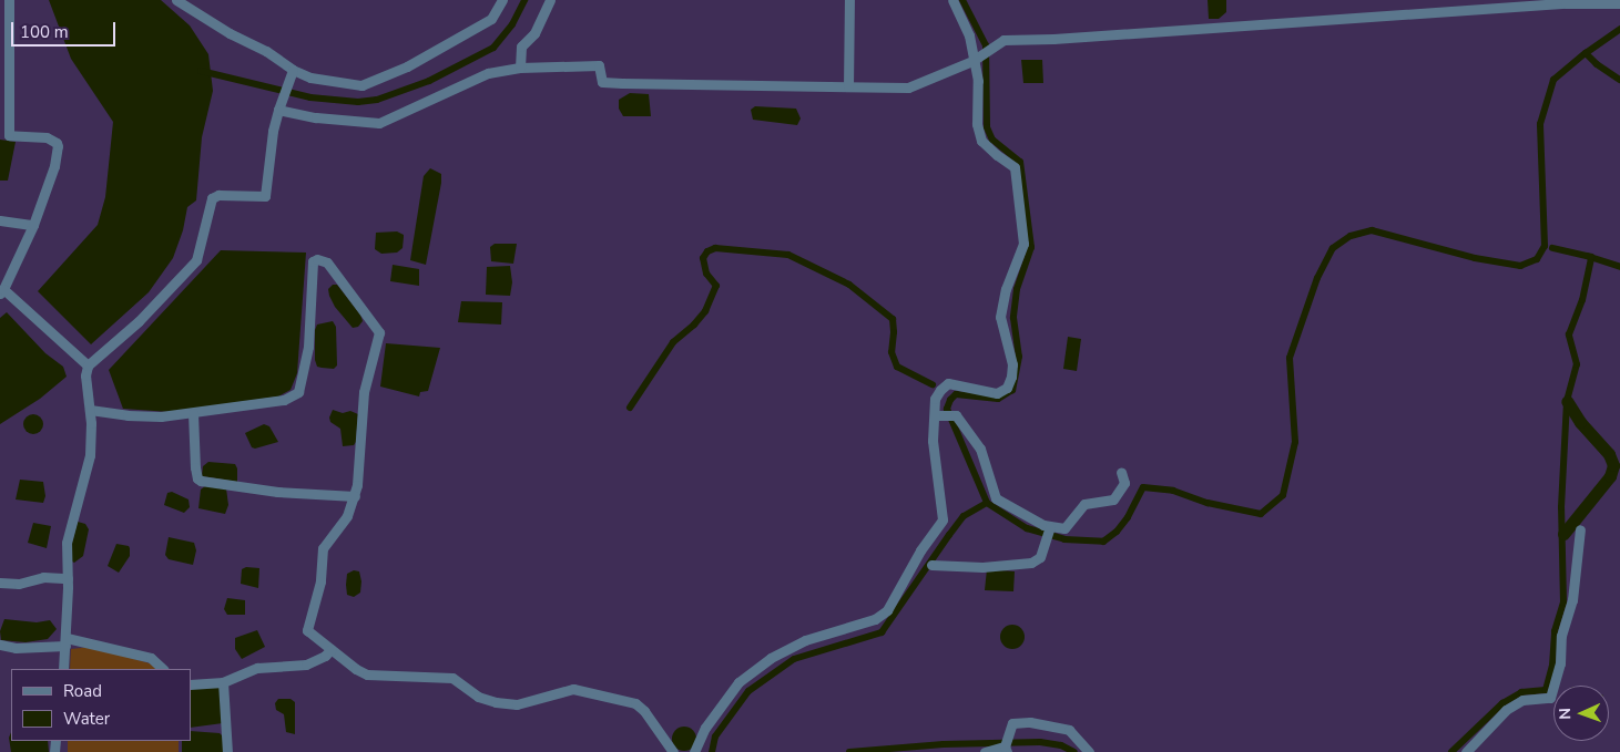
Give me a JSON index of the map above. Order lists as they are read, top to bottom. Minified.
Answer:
{"legend":["Road","Water"],"scale_bar":"100 m","north":"left"}
